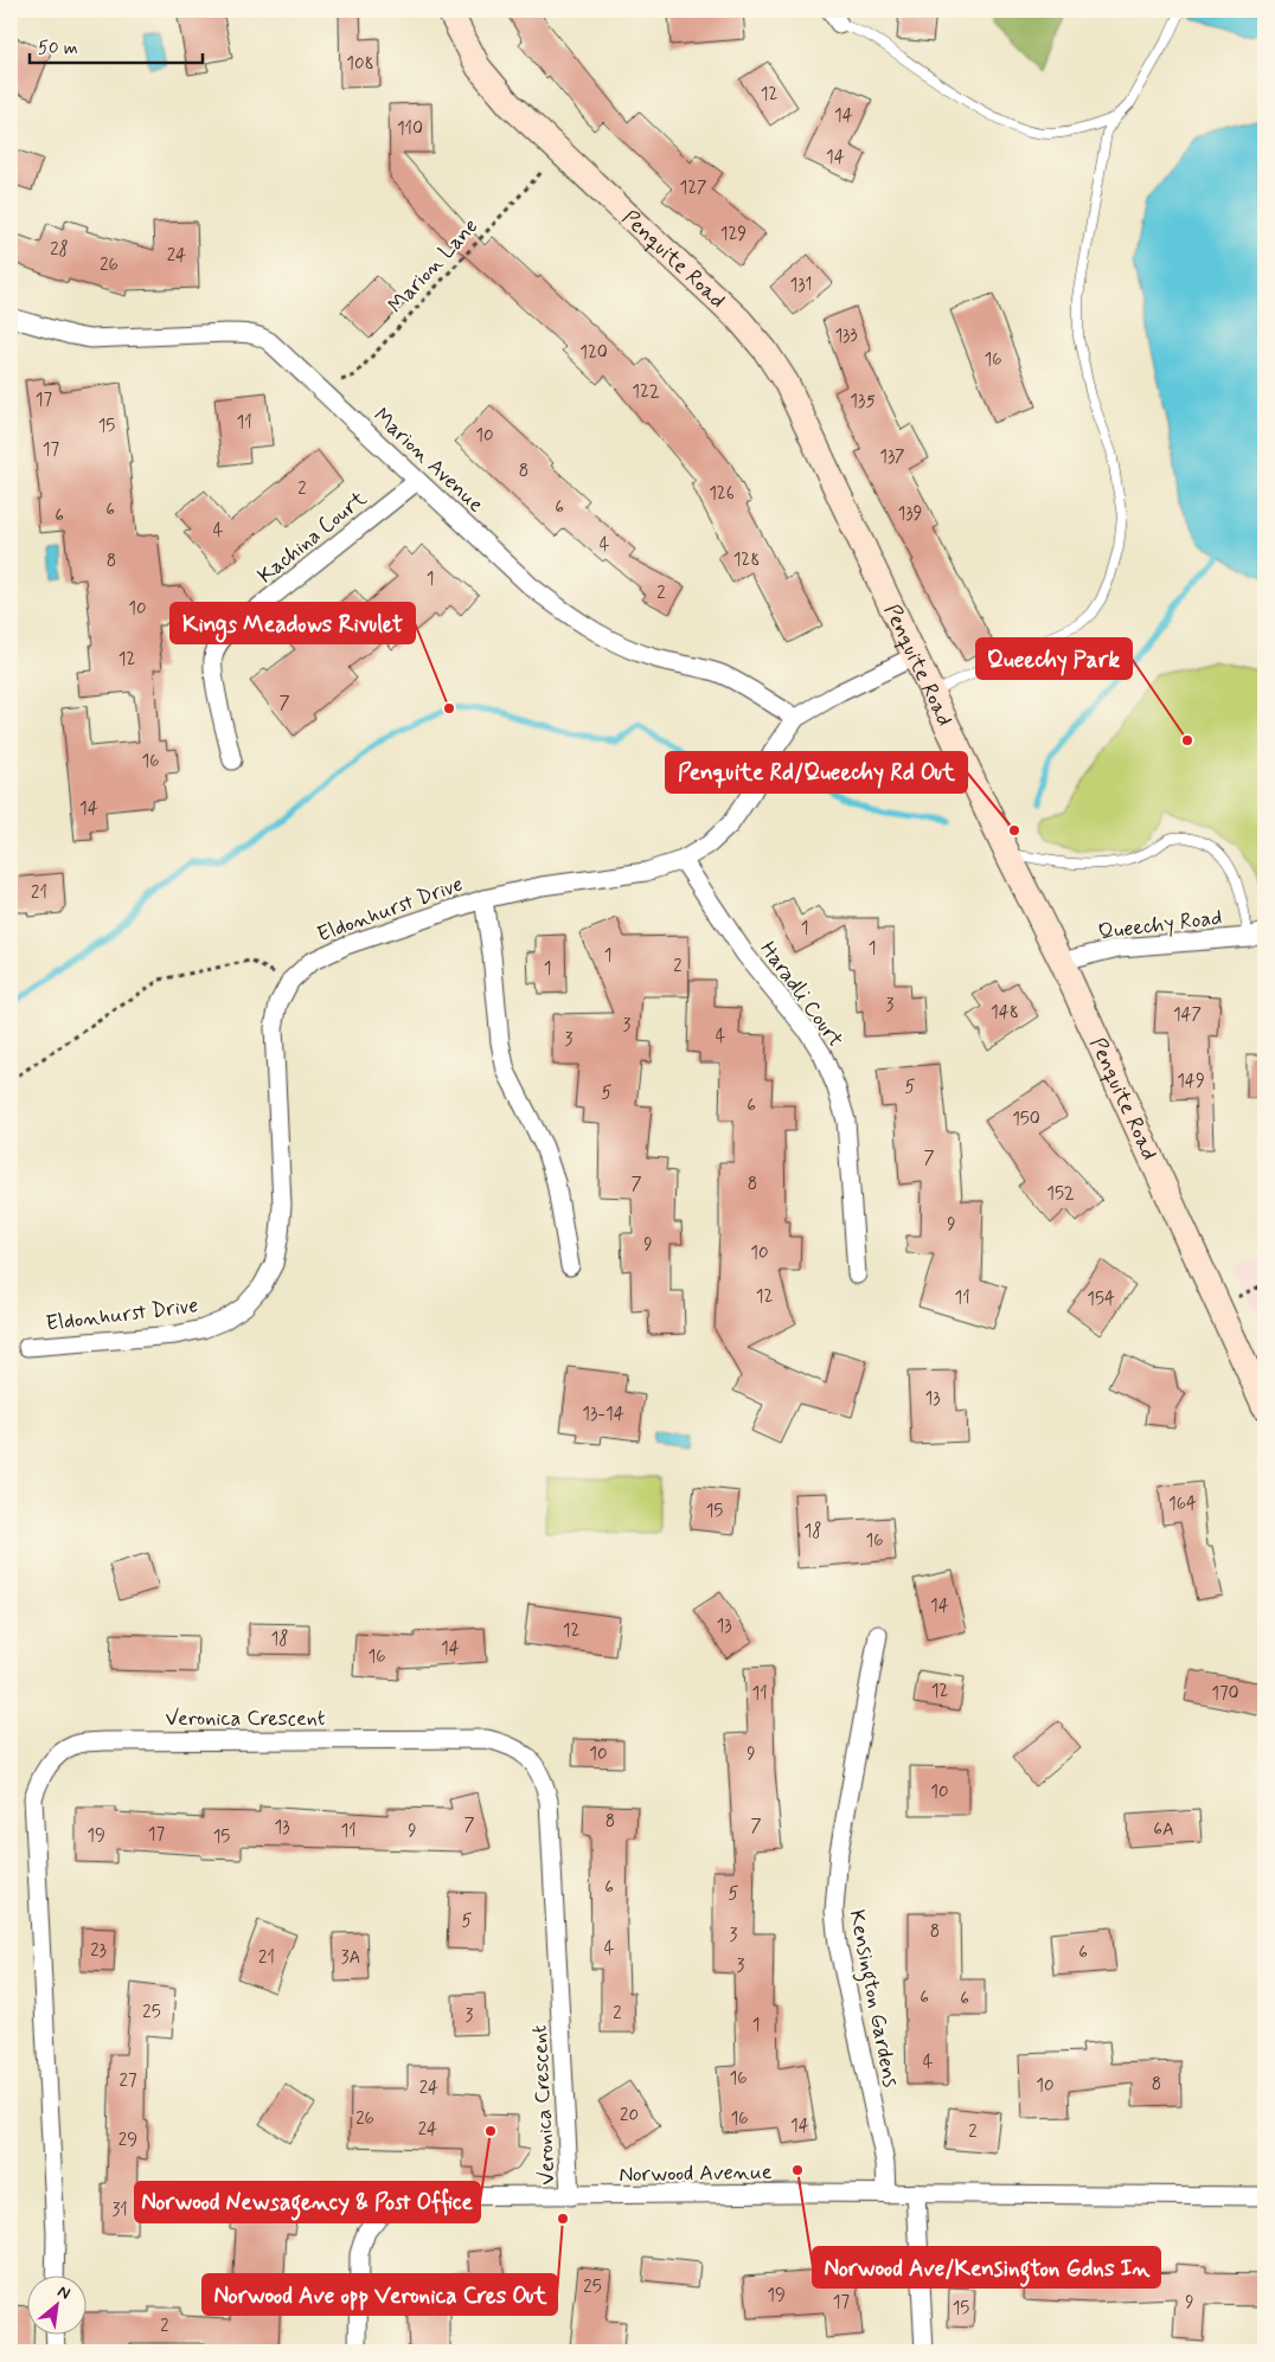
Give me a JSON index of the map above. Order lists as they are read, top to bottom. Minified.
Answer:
{"streets":{"street":["Penquite Road","Marion Avenue","Kachina Court","Eldonhurst Drive","Queechy Road","Haradli Court","Veronica Crescent","Kensington Gardens","Norwood Avenue"],"path":["Marion Lane"]},"crossings":[["Penquite Road","Marion Lane"],["Penquite Road","Eldonhurst Drive"],["Penquite Road","Queechy Road"],["Marion Lane","Marion Avenue"],["Marion Avenue","Kachina Court"],["Marion Avenue","Eldonhurst Drive"],["Eldonhurst Drive","Haradli Court"],["Veronica Crescent","Norwood Avenue"],["Kensington Gardens","Norwood Avenue"]],"places":["Kings Meadows Rivulet","Queechy Park","Penquite Rd/Queechy Rd Out","Norwood Newsagency & Post Office","Norwood Ave/Kensington Gdns In","Norwood Ave opp Veronica Cres Out"],"house_numbers":["108","12","14","110","14","127","129","28","24","26","131","133","120","16","122","17","135","11","15","10","17","137","8","2","126","6","6","139","6","4","4","128","8","1","2","10","12","7","16","14","21","1","1","1","2","1","3","148","147","3","4","3","149","5","5","6","150","7","7","8","152","9","9","10","12","11","154","13","13-14","164","15","18","16","14","13","12","18","14","16","12","11","170","10","9","10","8","7","7","13","6A","11","9","17","19","15","6","5","5","8","3","4","23","6","21","3A","3","6","6","25","2","3","1","4","16","27","8","10","24","20","26","16","14","24","2","29","31","25","19","17","9","15","2"],"scale_bar":"50 m","north":"top right"}
